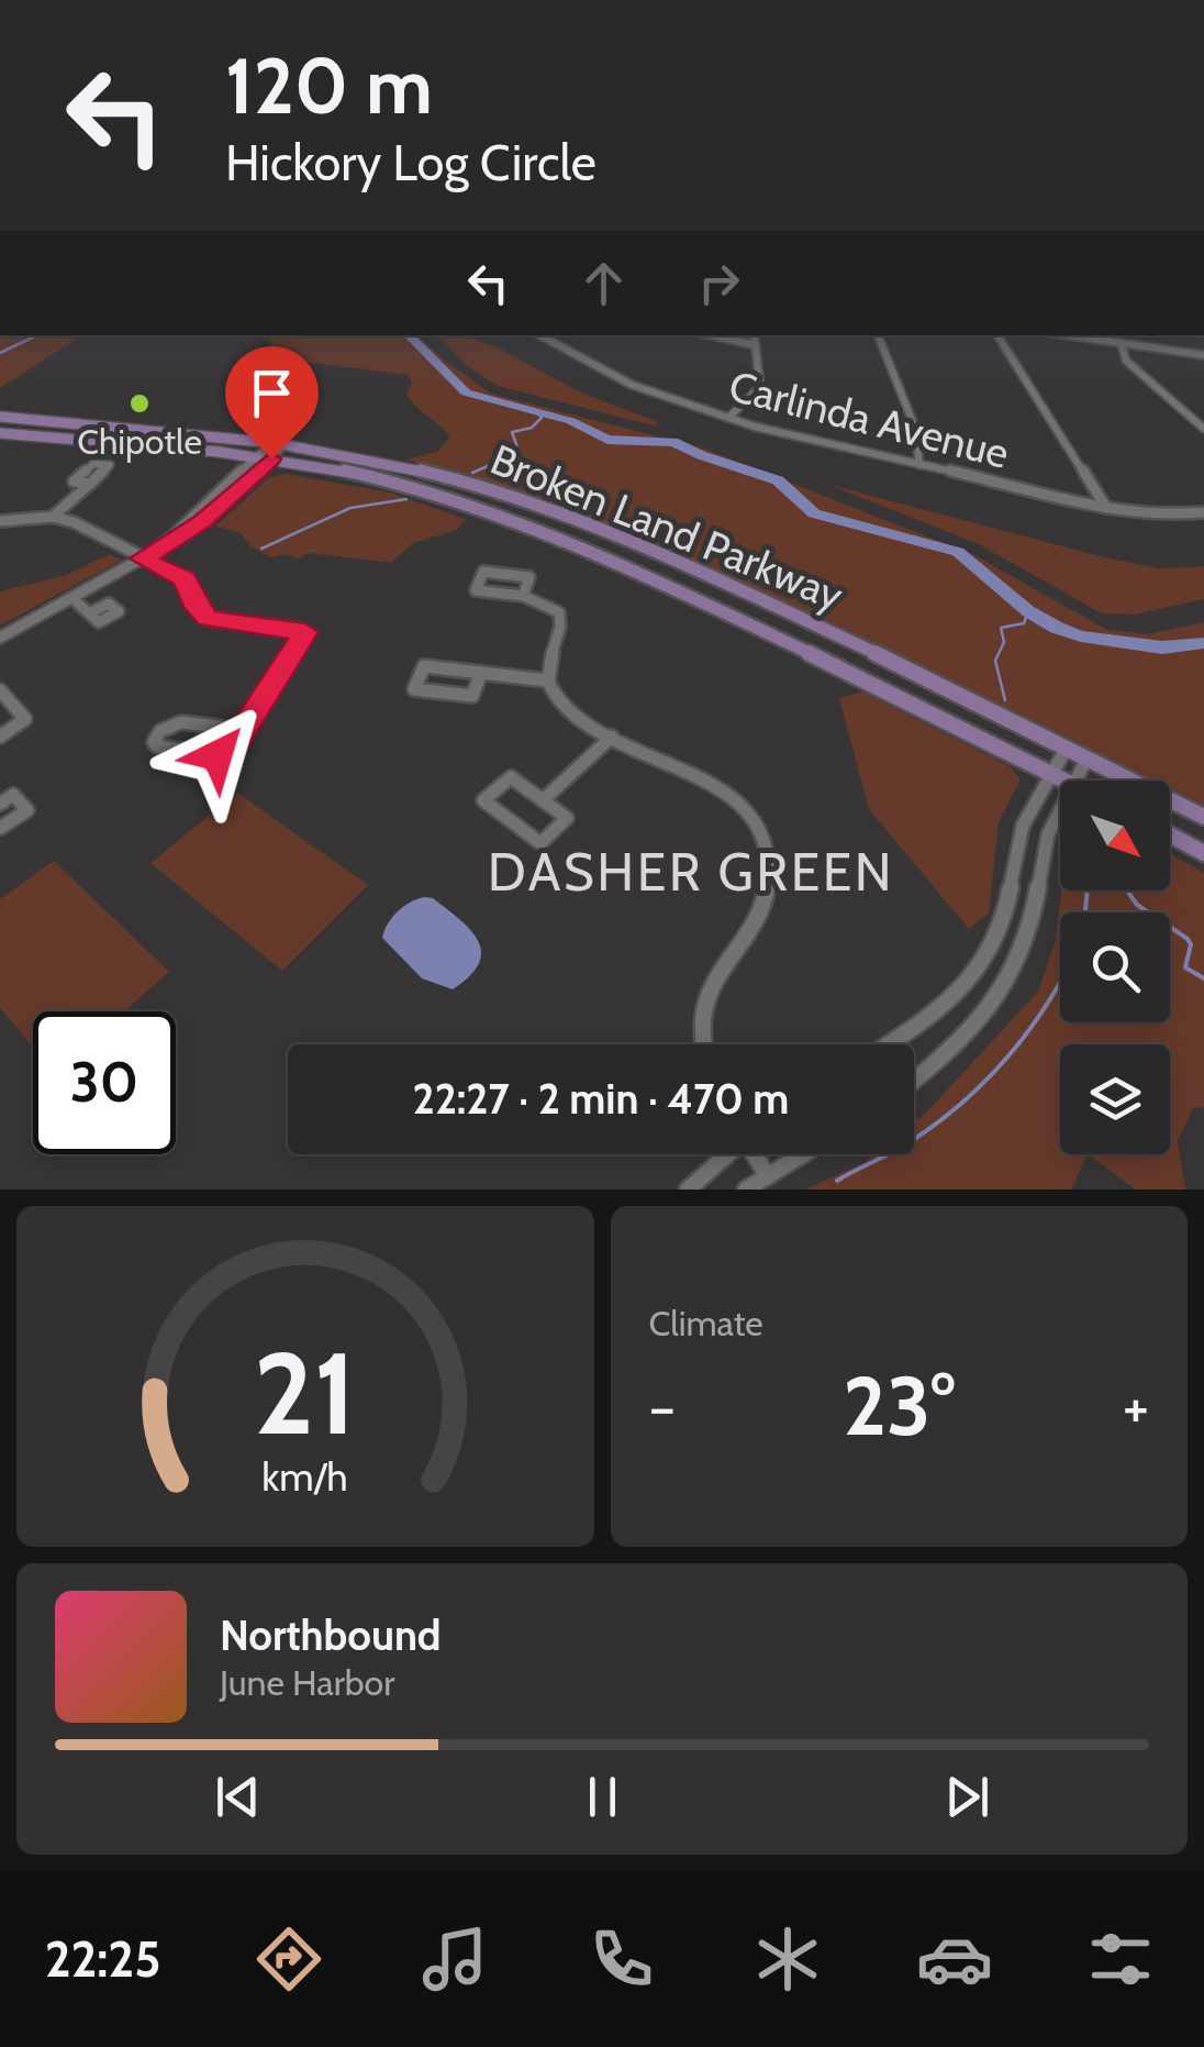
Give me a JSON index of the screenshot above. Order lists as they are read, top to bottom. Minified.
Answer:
{"streets":{"main road":["Broken Land Parkway"],"street":["Carlinda Avenue"]},"districts":["DASHER GREEN"],"places":["Chipotle"],"north":"bottom right","page":{"turn":["120 m","Hickory Log Circle"],"limit":"30","trip":"22:27 · 2 min · 470 m","tile":"Climate","heat":["−","23°","+"],"song":["Northbound","June Harbor"],"tabs":"22:25","gauge":["21","km/h"]}}
